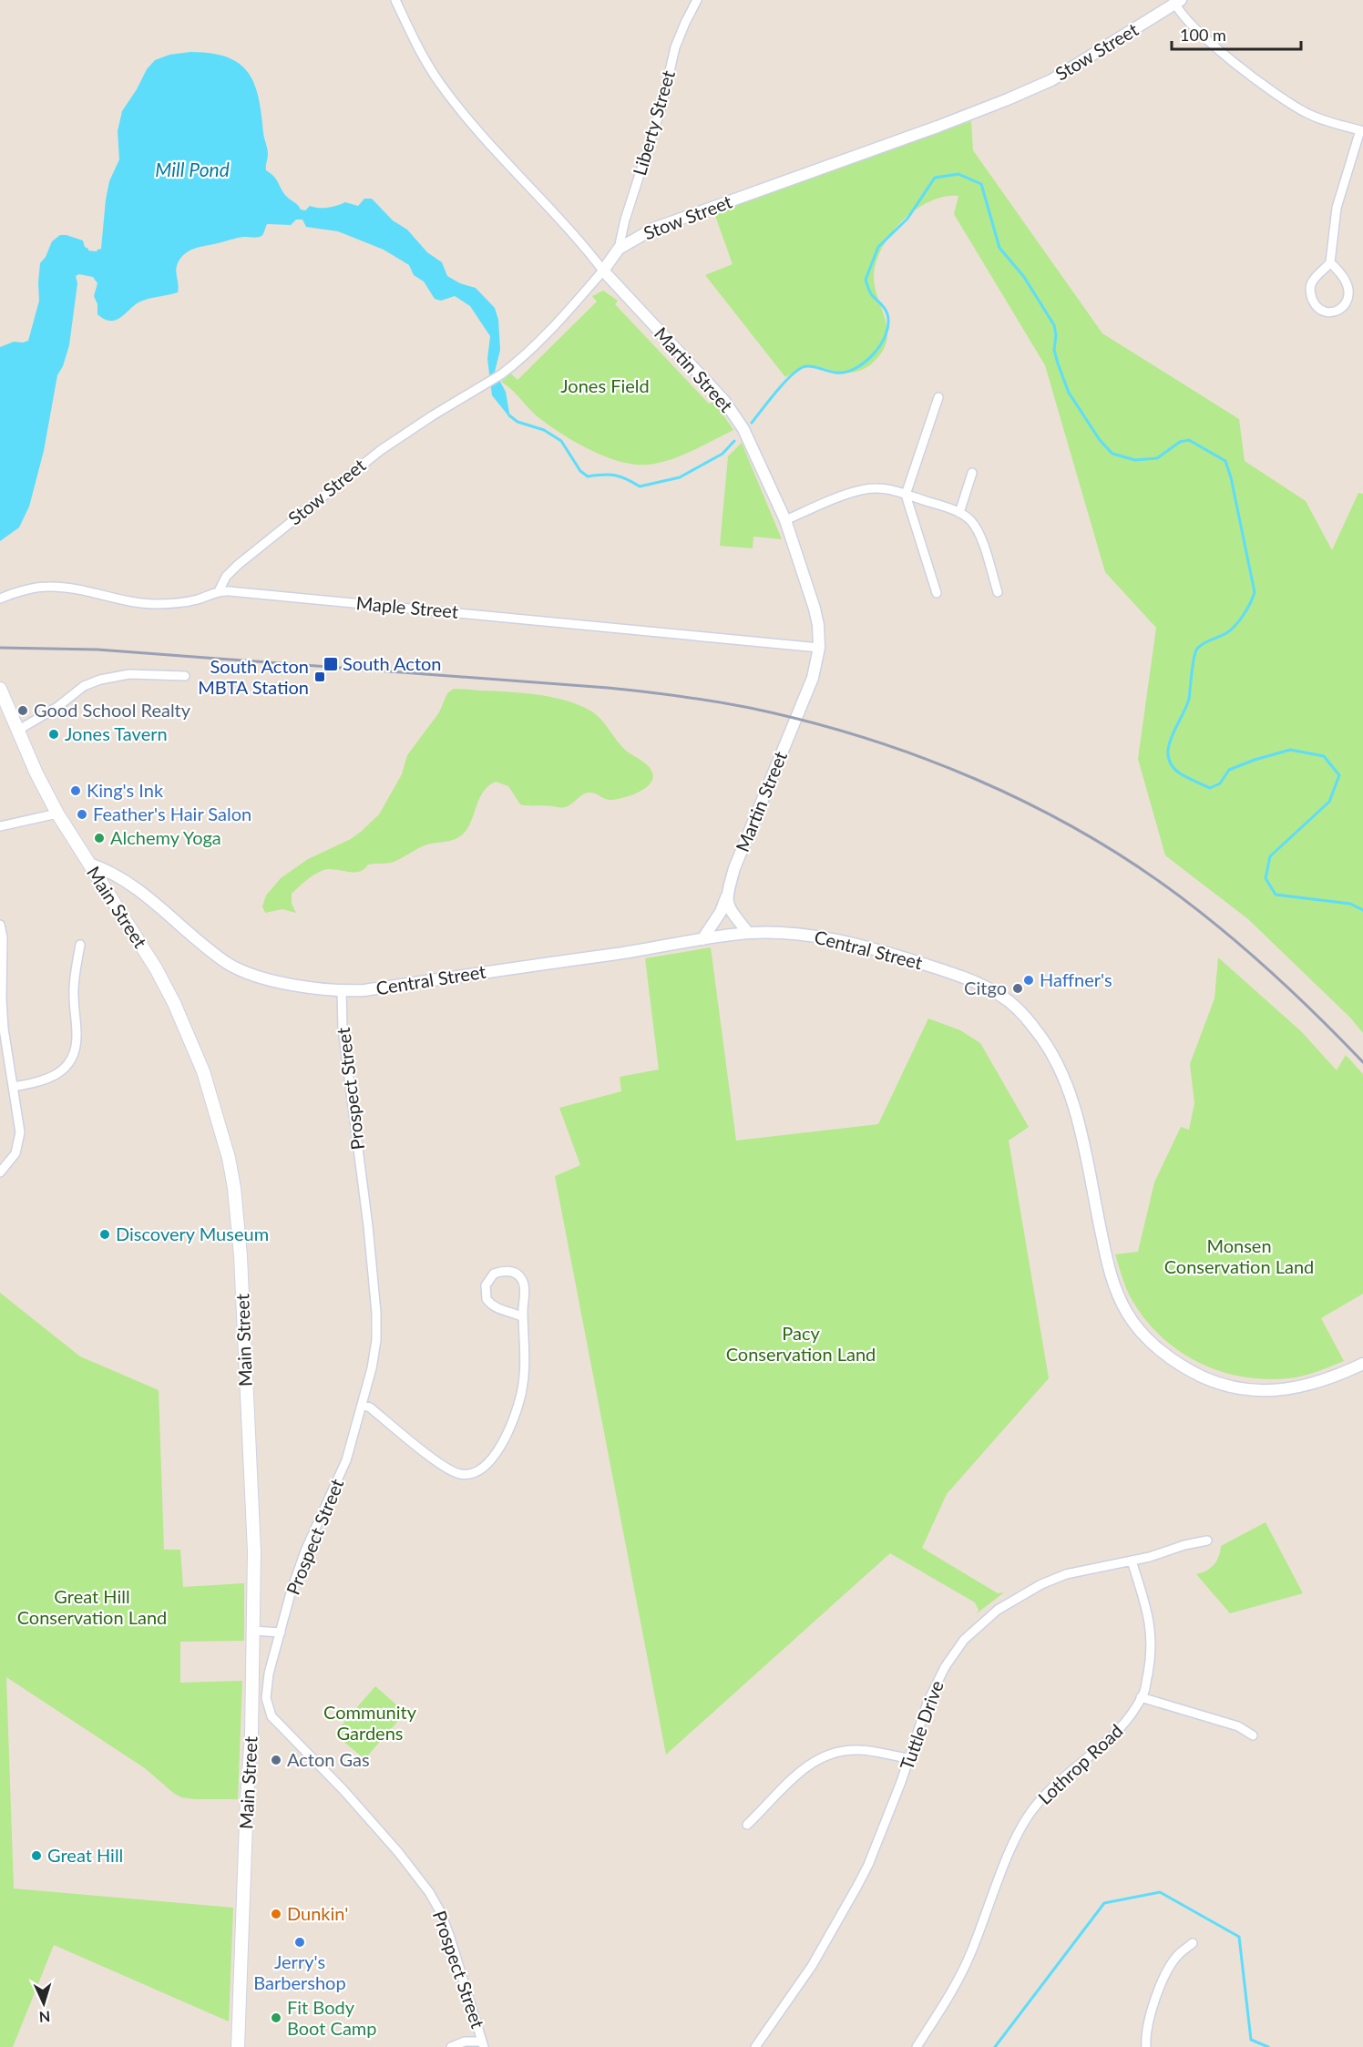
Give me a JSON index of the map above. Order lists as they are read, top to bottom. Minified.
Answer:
{"streets":{"main road":["Main Street"],"street":["Stow Street","Liberty Street","Martin Street","Maple Street","Central Street","Prospect Street","Tuttle Drive","Lothrop Road"]},"crossings":[["Stow Street","Liberty Street"],["Stow Street","Martin Street"],["Stow Street","Maple Street"],["Martin Street","Maple Street"],["Martin Street","Central Street"],["Main Street","Central Street"],["Central Street","Prospect Street"],["Tuttle Drive","Lothrop Road"]],"water":["Mill Pond"],"parks":["Jones Field","Monsen Conservation Land","Pacy Conservation Land","Great Hill Conservation Land","Community Gardens"],"places":{"transit":["South Acton","South Acton MBTA Station"],"other":["Good School Realty","Jones Tavern","King's Ink","Feather's Hair Salon","Alchemy Yoga","Haffner's","Citgo","Discovery Museum","Acton Gas","Great Hill","Dunkin'","Jerry's Barbershop","Fit Body Boot Camp"]},"scale_bar":"100 m","north":"bottom"}
